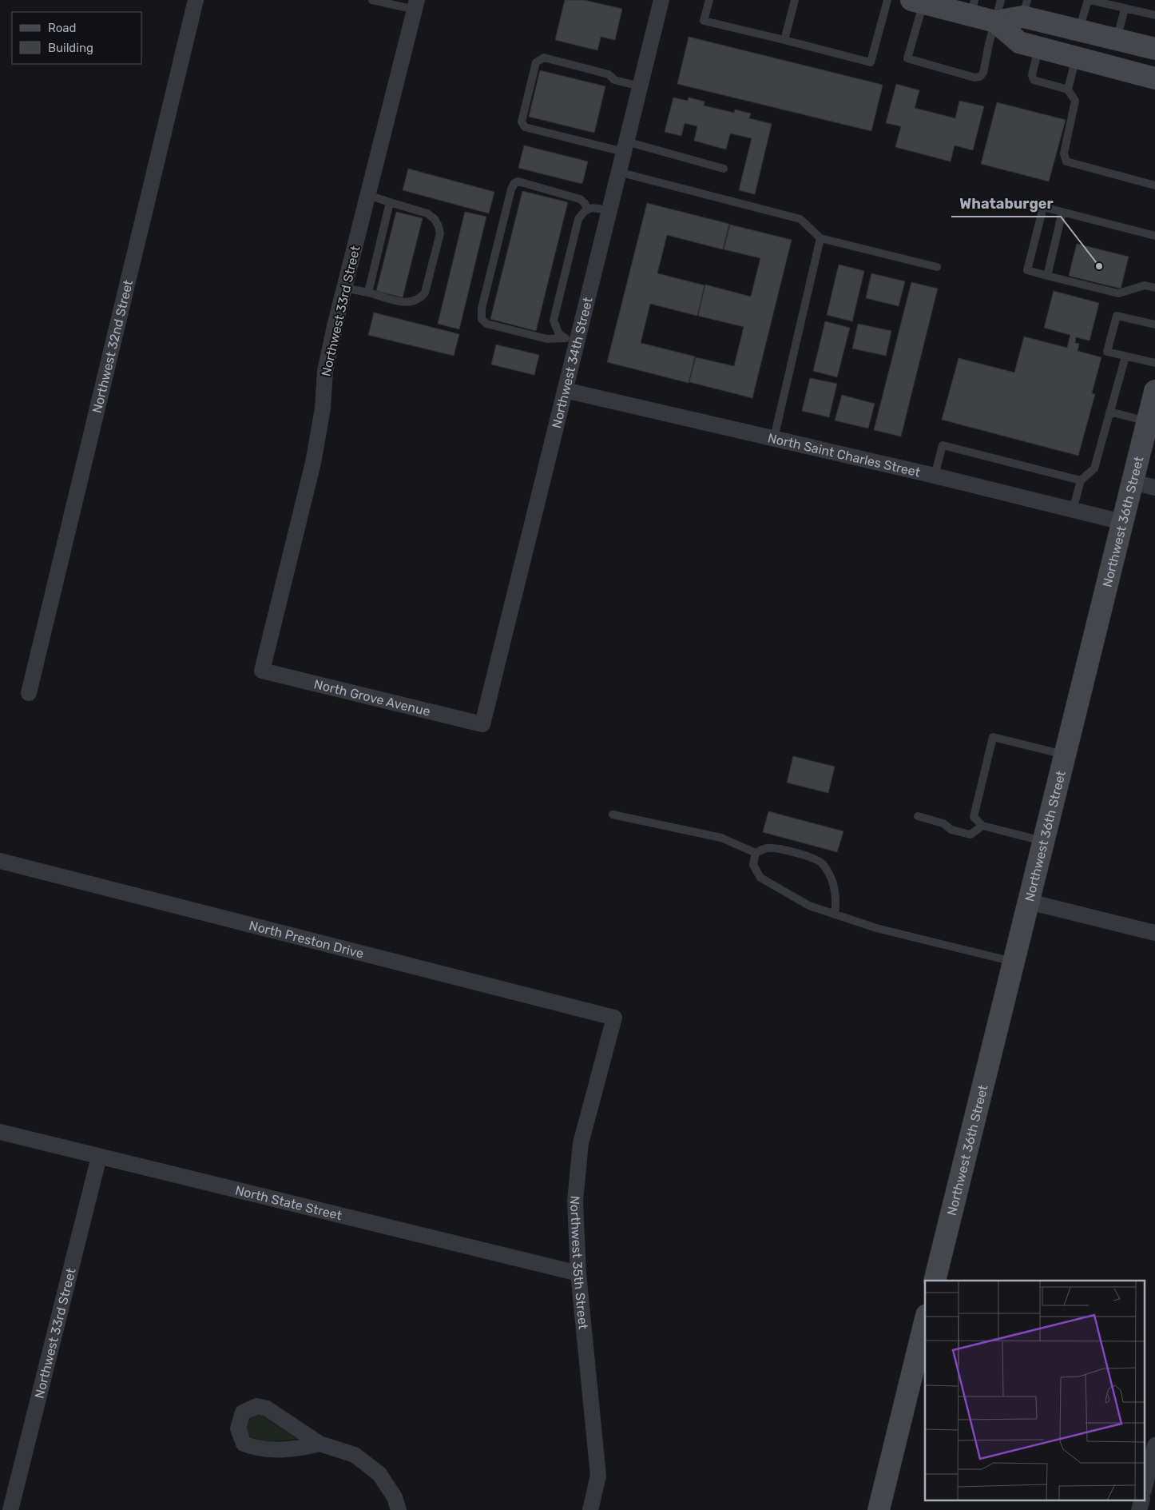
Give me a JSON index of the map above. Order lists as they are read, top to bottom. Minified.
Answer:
{"streets":{"main road":["Northwest 36th Street"],"street":["Northwest 33rd Street","Northwest 32nd Street","Northwest 34th Street","North Saint Charles Street","North Grove Avenue","North Preston Drive","North State Street","Northwest 35th Street"]},"crossings":[["Northwest 33rd Street","North Grove Avenue"],["Northwest 33rd Street","North State Street"],["Northwest 34th Street","North Saint Charles Street"],["Northwest 34th Street","North Grove Avenue"],["North Saint Charles Street","Northwest 36th Street"],["North Preston Drive","Northwest 35th Street"],["North State Street","Northwest 35th Street"]],"places":["Whataburger"],"legend":["Road","Building"]}
